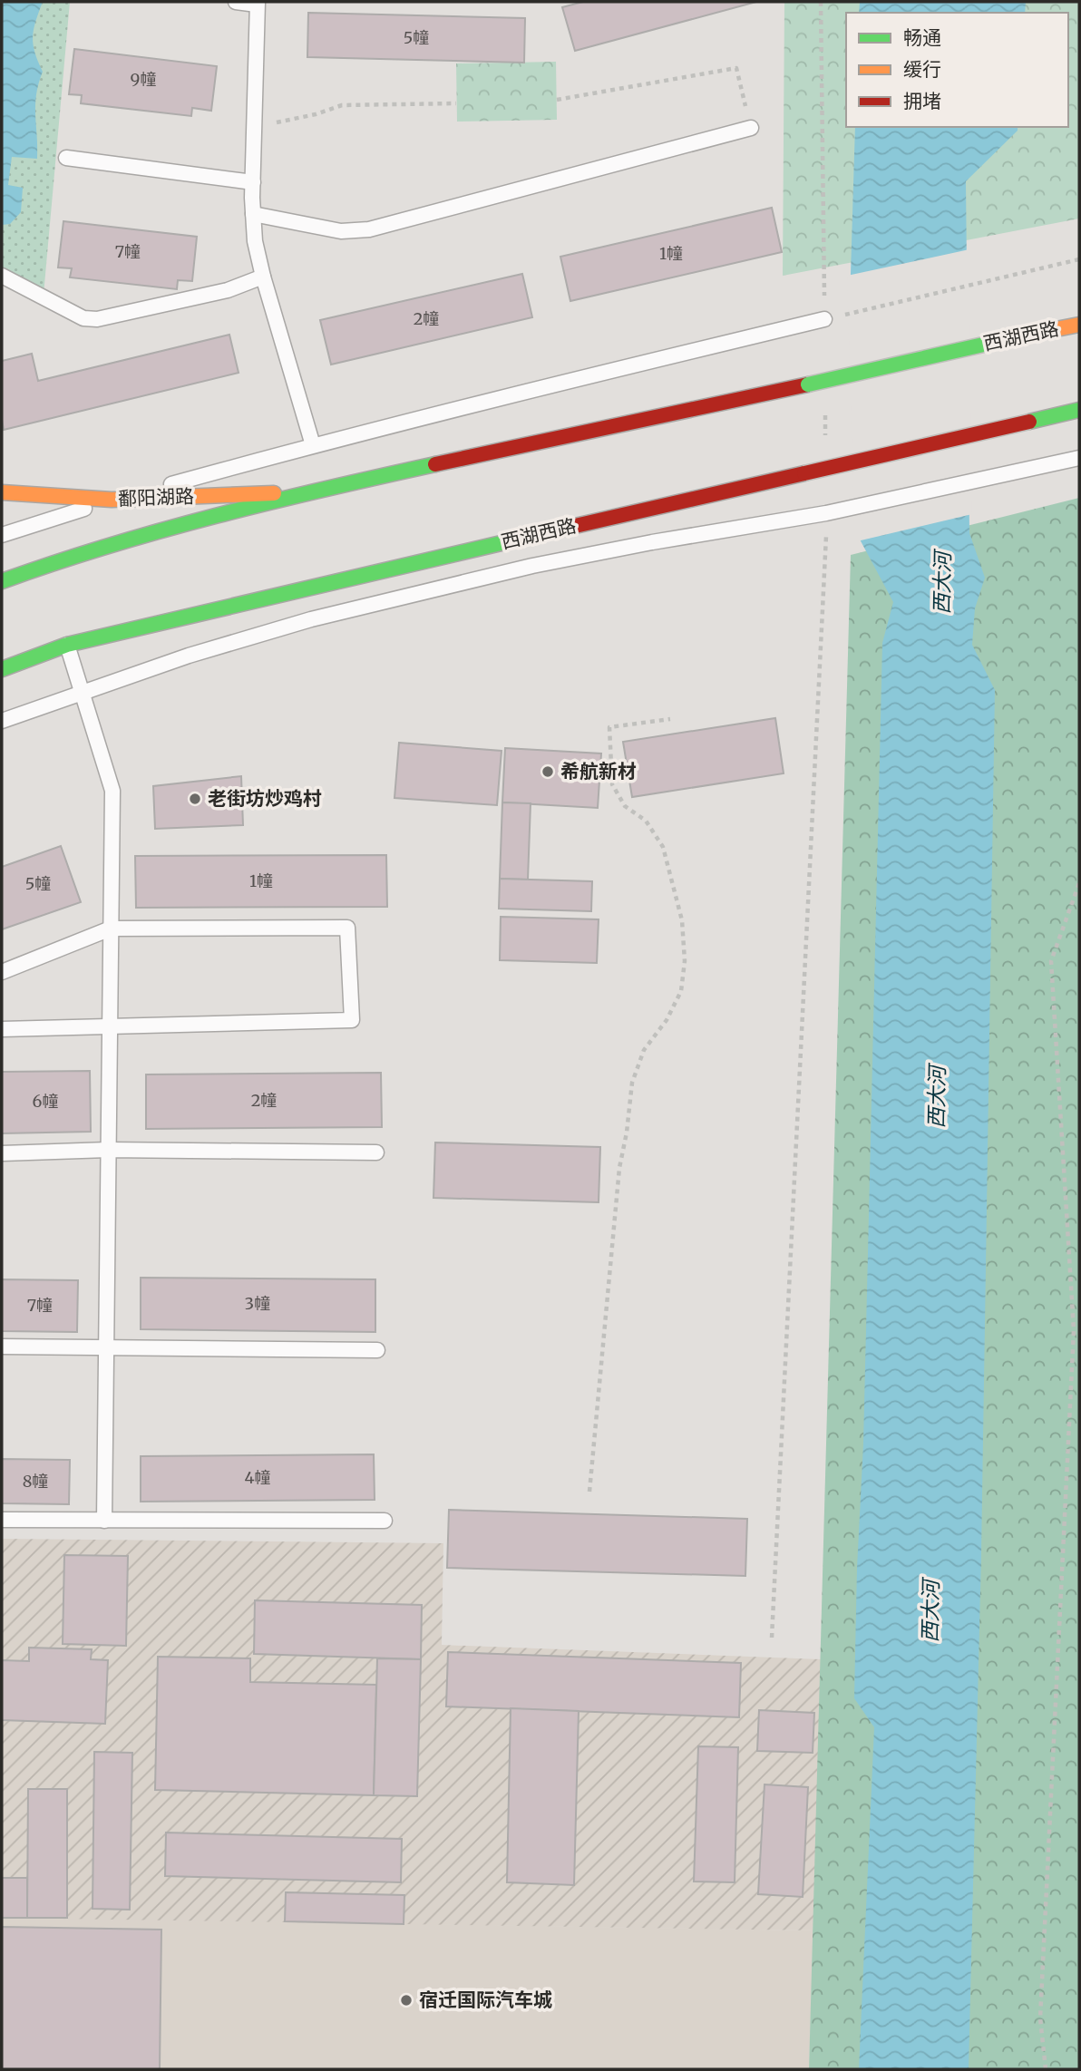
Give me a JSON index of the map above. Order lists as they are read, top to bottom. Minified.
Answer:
{"streets":{"main road":["西湖西路","鄱阳湖路"]},"crossings":[["西湖西路","鄱阳湖路"]],"water":["西大河"],"places":["希航新材","老街坊炒鸡村","宿迁国际汽车城"],"house_numbers":["5幢","9幢","7幢","1幢","2幢","1幢","5幢","2幢","6幢","3幢","7幢","4幢","8幢"],"legend":["畅通","缓行","拥堵"]}
